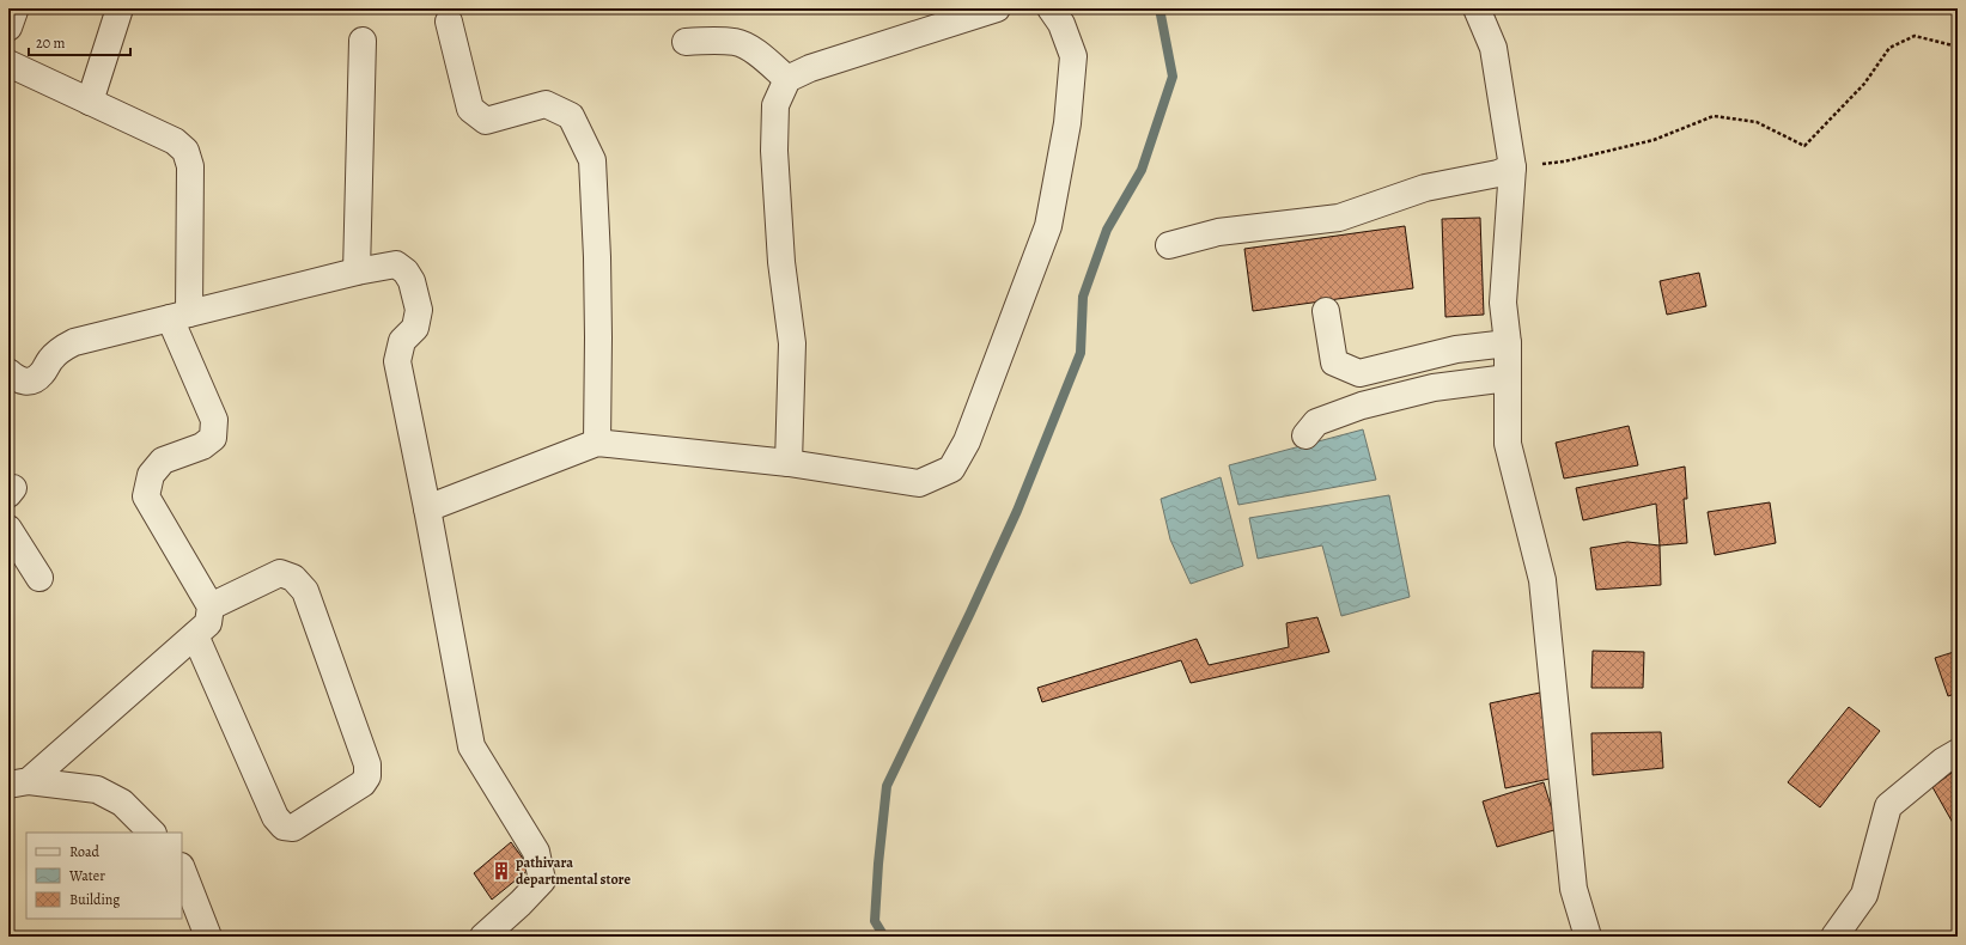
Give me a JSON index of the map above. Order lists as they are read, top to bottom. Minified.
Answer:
{"places":{"building":["pathivara departmental store"]},"legend":["Road","Water","Building"],"scale_bar":"20 m"}
